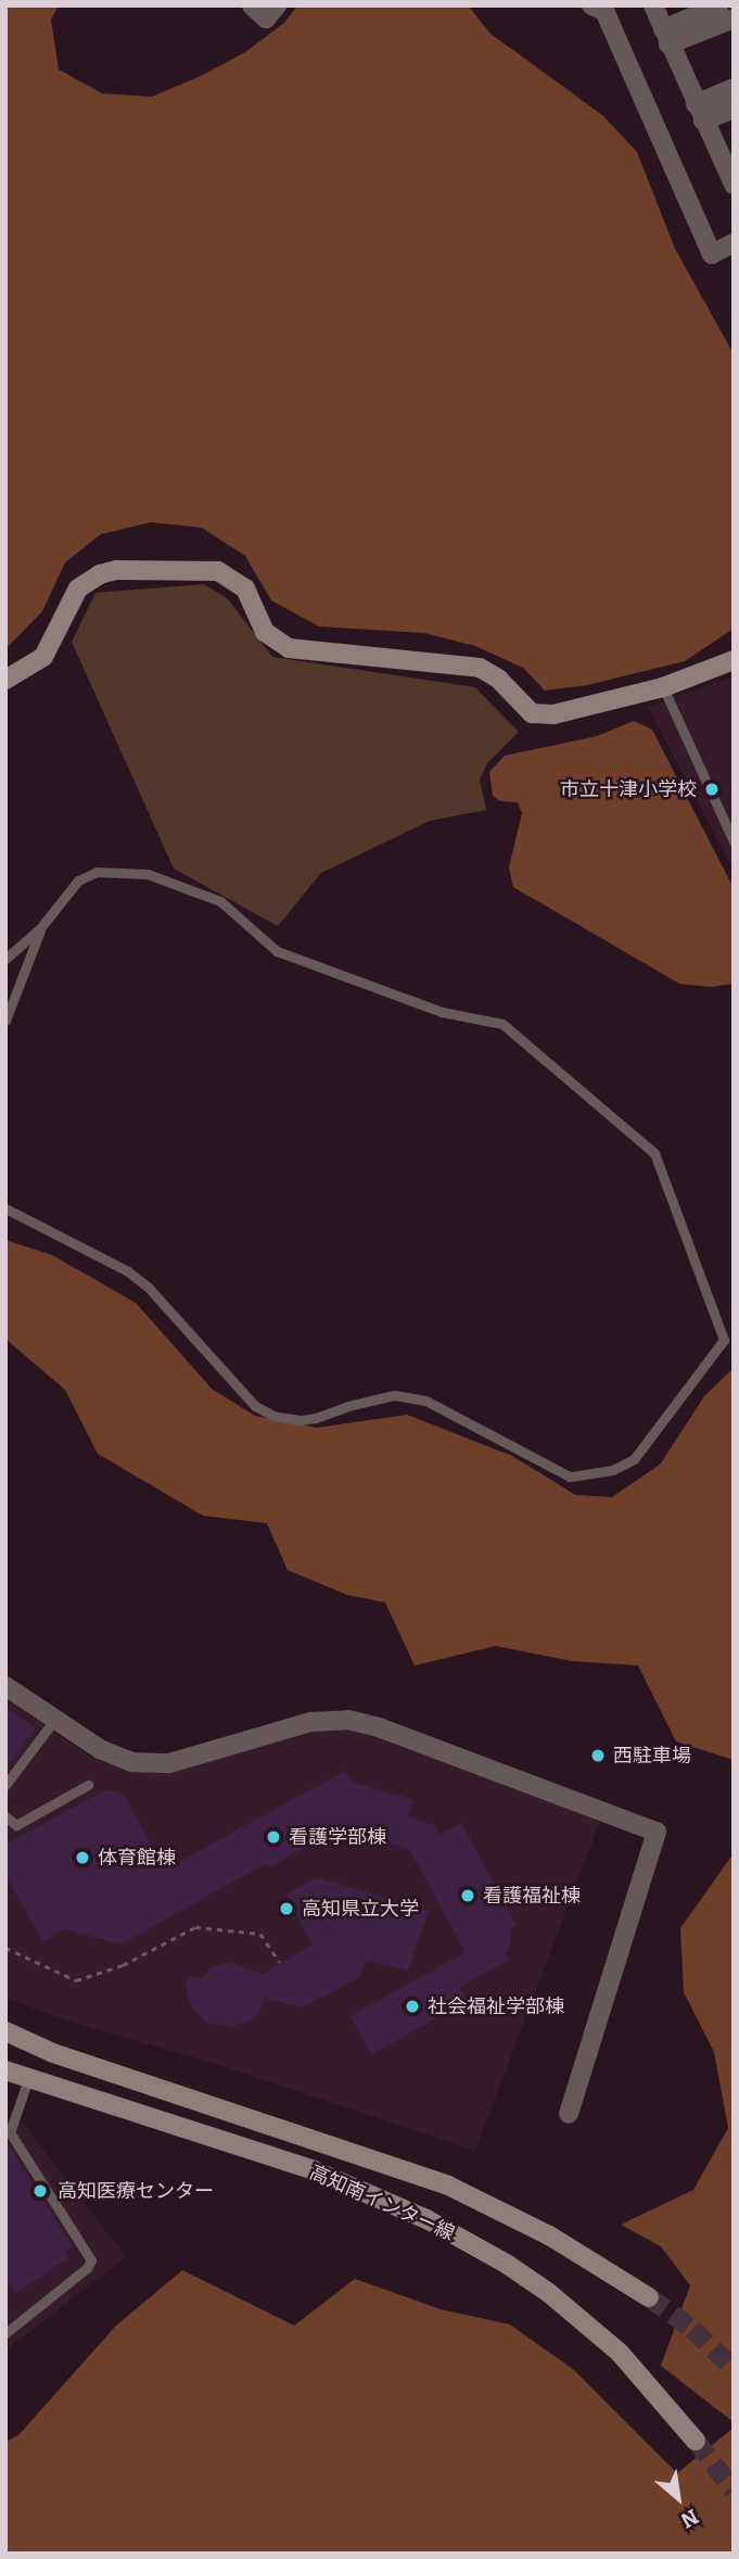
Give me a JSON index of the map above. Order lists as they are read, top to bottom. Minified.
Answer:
{"streets":{"main road":["高知南インター線"]},"places":["市立十津小学校","西駐車場","看護学部棟","体育館棟","看護福祉棟","高知県立大学","社会福祉学部棟","高知医療センター"],"north":"bottom right"}
